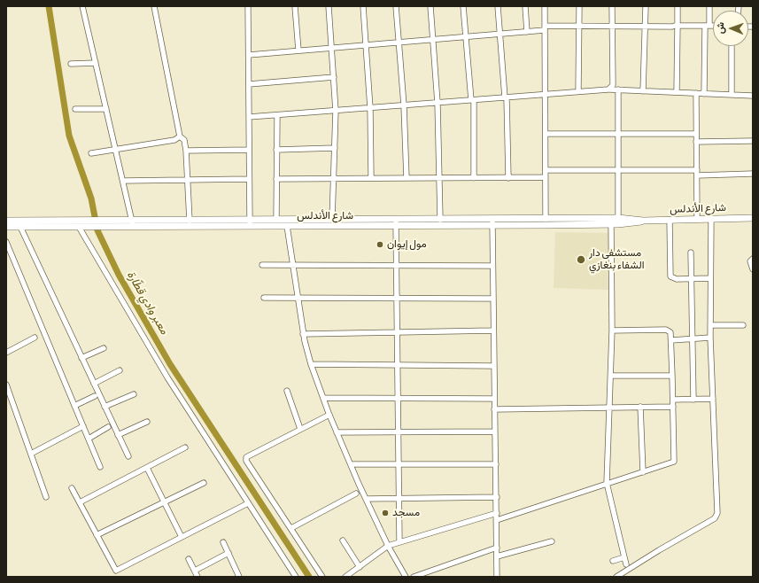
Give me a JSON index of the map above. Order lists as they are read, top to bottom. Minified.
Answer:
{"streets":{"main road":["شارع الأندلس"]},"water":["معبر وادي قطّارة"],"places":["مول إيوان","مستشفى دار الشفاء بنغازي","مسجد"],"north":"left"}
